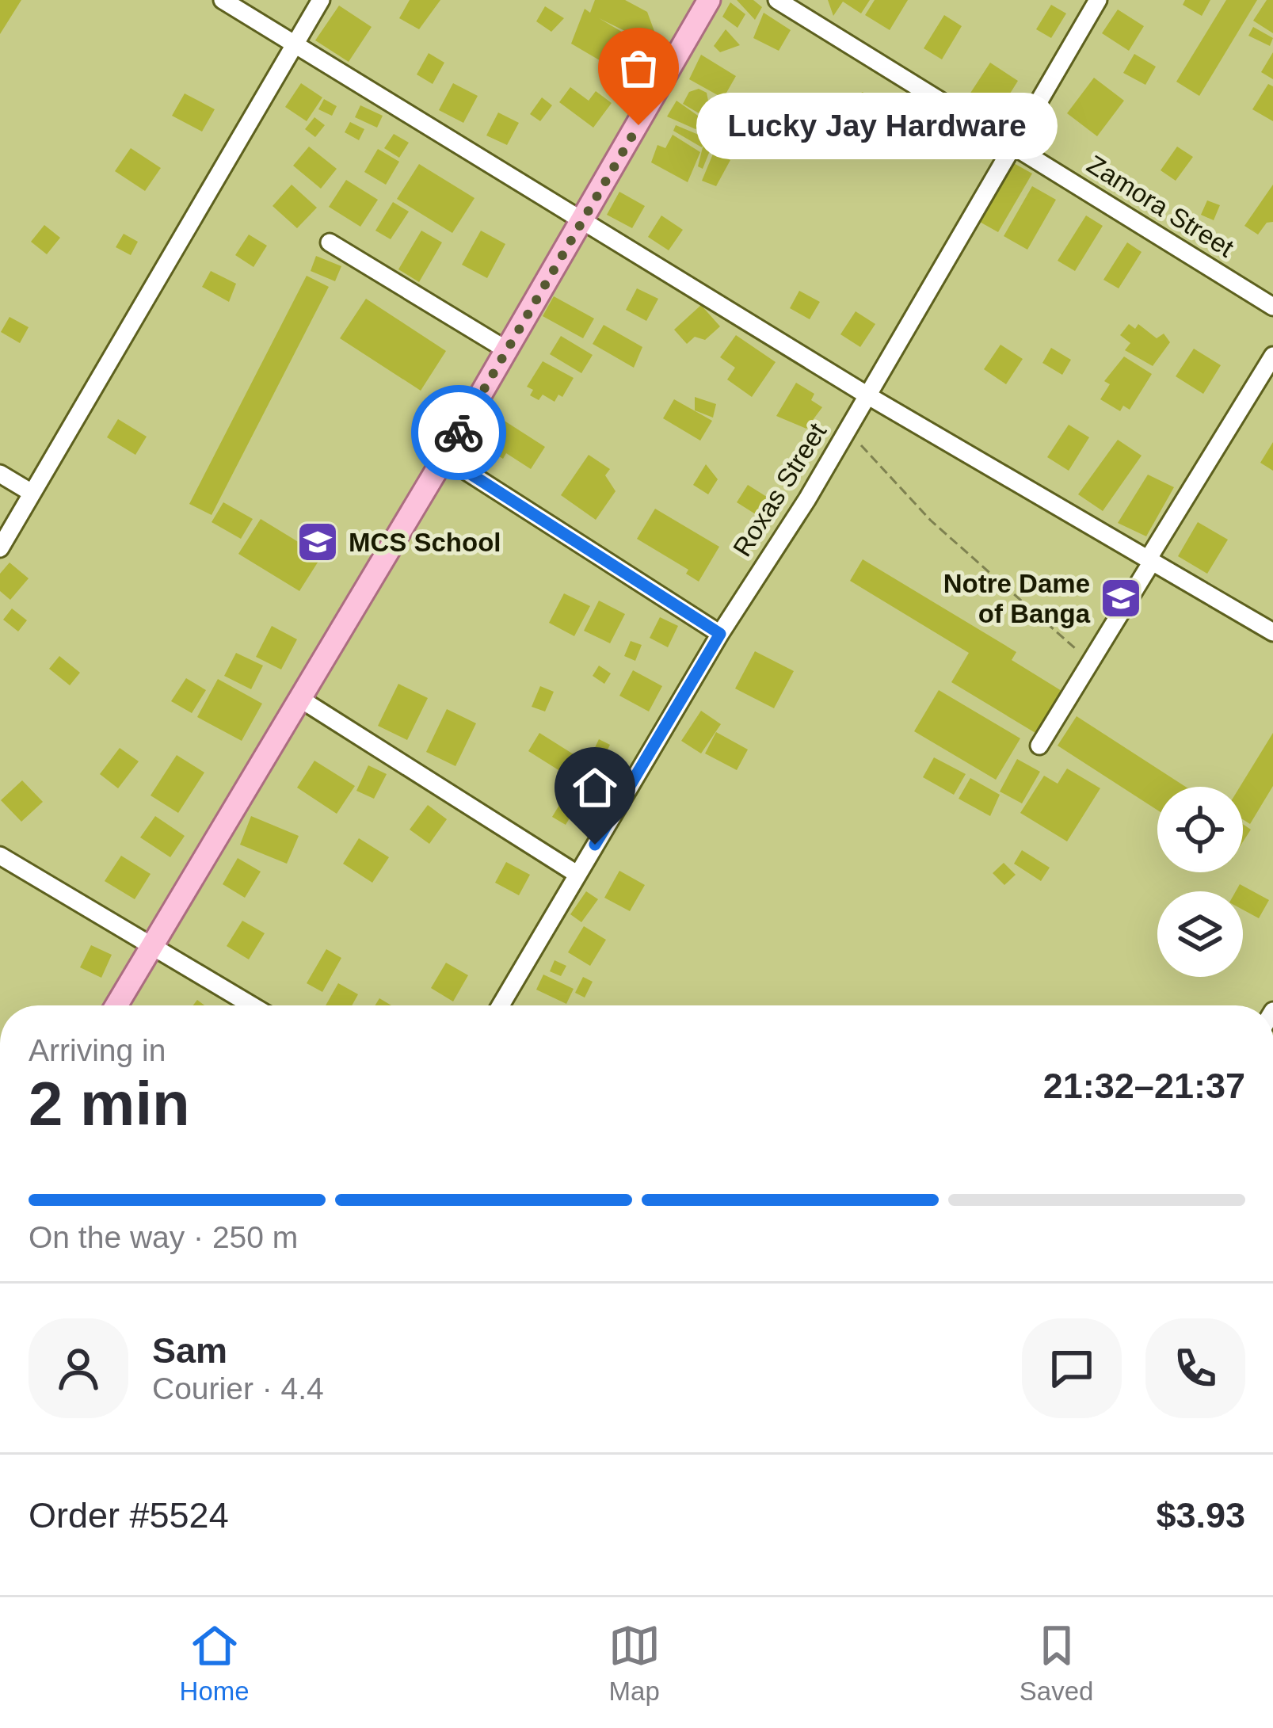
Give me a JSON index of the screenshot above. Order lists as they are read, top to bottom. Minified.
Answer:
{"streets":{"street":["Zamora Street","Roxas Street"]},"crossings":[["Zamora Street","Roxas Street"]],"places":{"other":["Lucky Jay Hardware"],"school or university":["MCS School","Notre Dame of Banga"]},"page":{"bubble":"Lucky Jay Hardware","heading":["2 min","Arriving in","21:32–21:37"],"panel":["Sam","Courier · 4.4","Order #5524","$3.93"],"bar":"On the way · 250 m","tabs":["Home","Map","Saved"]}}
